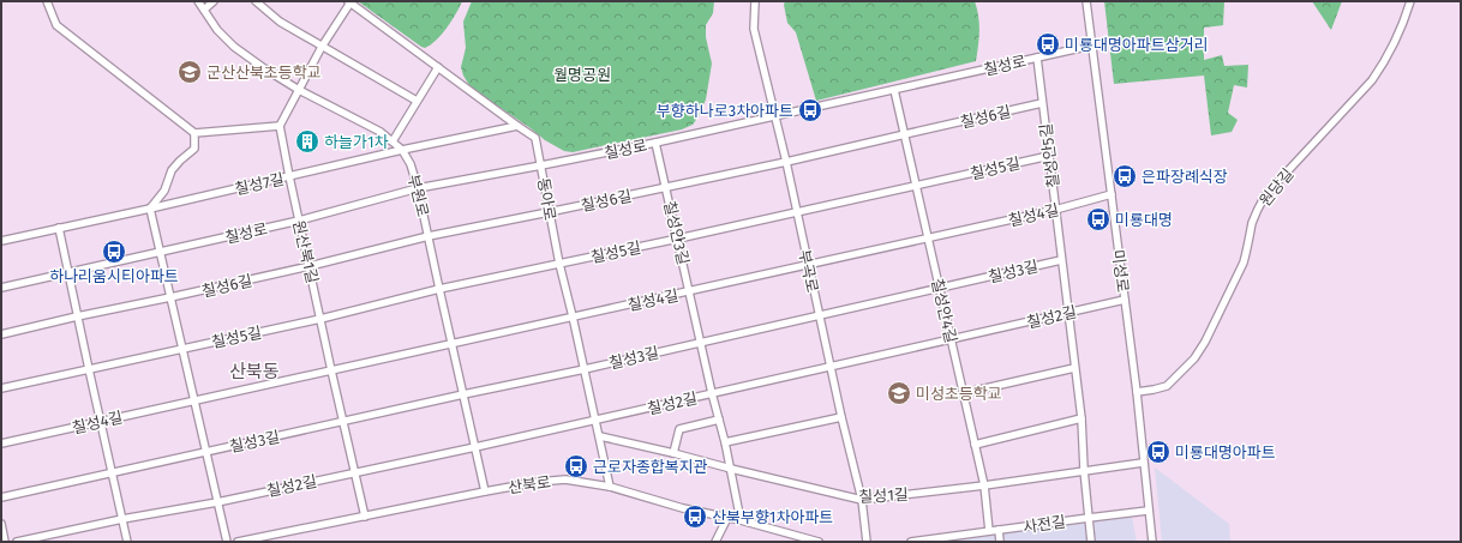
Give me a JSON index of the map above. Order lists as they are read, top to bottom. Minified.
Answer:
{"streets":{"street":["칠성로","칠성6길","칠성안5길","칠성5길","칠성7길","원당길","부원로","동아로","칠성4길","칠성안3길","원산북1길","부곡로","칠성3길","미성로","칠성안4길","칠성2길","산북로","칠성1길","사전길"]},"crossings":[["칠성로","칠성안5길"],["칠성로","부원로"],["칠성로","동아로"],["칠성로","칠성안3길"],["칠성로","원산북1길"],["칠성로","부곡로"],["칠성로","미성로"],["칠성로","칠성안4길"],["칠성6길","칠성안5길"],["칠성6길","부원로"],["칠성6길","동아로"],["칠성6길","칠성안3길"],["칠성6길","원산북1길"],["칠성6길","부곡로"],["칠성6길","칠성안4길"],["칠성안5길","칠성5길"],["칠성안5길","칠성4길"],["칠성안5길","칠성3길"],["칠성안5길","칠성2길"],["칠성안5길","칠성1길"],["칠성안5길","사전길"],["칠성5길","부원로"],["칠성5길","동아로"],["칠성5길","칠성안3길"],["칠성5길","원산북1길"],["칠성5길","부곡로"],["칠성5길","칠성안4길"],["칠성7길","부원로"],["칠성7길","동아로"],["칠성7길","원산북1길"],["원당길","미성로"],["부원로","칠성4길"],["부원로","칠성3길"],["부원로","칠성2길"],["부원로","산북로"],["동아로","칠성4길"],["동아로","칠성3길"],["동아로","칠성2길"],["동아로","산북로"],["동아로","칠성1길"],["칠성4길","칠성안3길"],["칠성4길","원산북1길"],["칠성4길","부곡로"],["칠성4길","미성로"],["칠성4길","칠성안4길"],["칠성안3길","칠성3길"],["칠성안3길","칠성2길"],["칠성안3길","산북로"],["칠성안3길","칠성1길"],["원산북1길","칠성3길"],["원산북1길","칠성2길"],["원산북1길","산북로"],["부곡로","칠성3길"],["부곡로","칠성2길"],["부곡로","칠성1길"],["칠성3길","칠성안4길"],["미성로","칠성2길"],["미성로","칠성1길"],["미성로","사전길"],["칠성안4길","칠성2길"],["칠성안4길","칠성1길"],["칠성안4길","사전길"]],"districts":["산북동"],"parks":["월명공원"],"places":{"bus stop":["미룡대명아파트삼거리","부향하나로3차아파트","은파장례식장","미룡대명","하나리움시티아파트","미룡대명아파트","근로자종합복지관","산북부향1차아파트"],"school or university":["군산산북초등학교","미성초등학교"],"building":["하늘가1차"]}}
